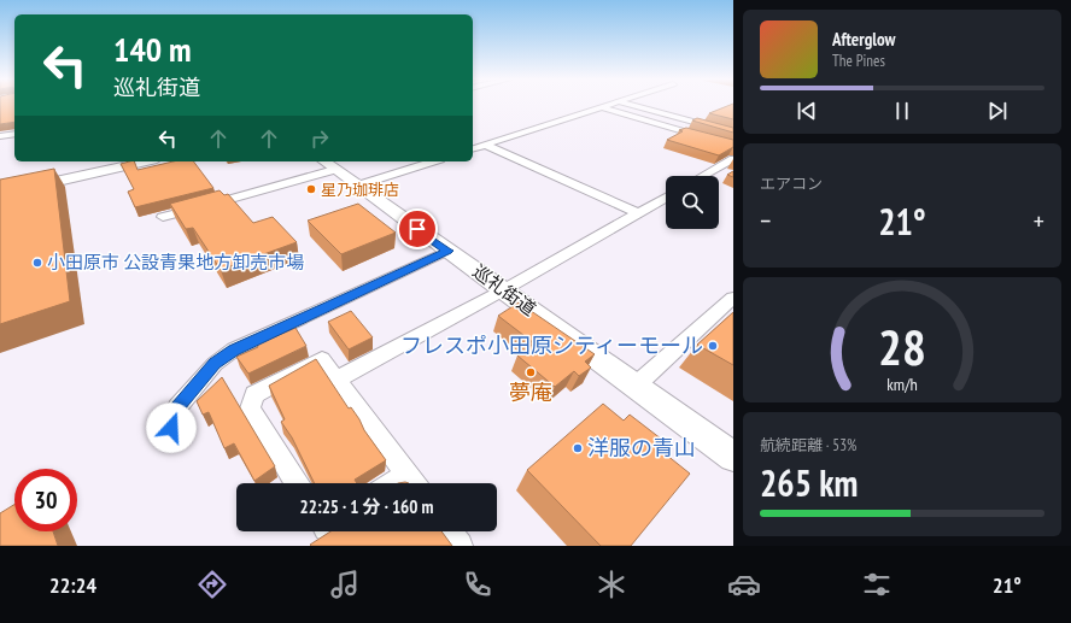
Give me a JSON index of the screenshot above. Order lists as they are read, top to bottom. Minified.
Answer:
{"streets":{"street":["巡礼街道"]},"places":["星乃珈琲店","小田原市 公設青果地方卸売市場","フレスポ小田原シティーモール","夢庵","洋服の青山"],"page":{"turn":["140 m","巡礼街道"],"song":["Afterglow","The Pines"],"tile":["エアコン",["航続距離 · 53%","265 km"]],"heat":["−","21°","+"],"limit":"30","trip":"22:25 · 1 分 · 160 m","tabs":["22:24","21°"],"gauge":["28","km/h"]}}
